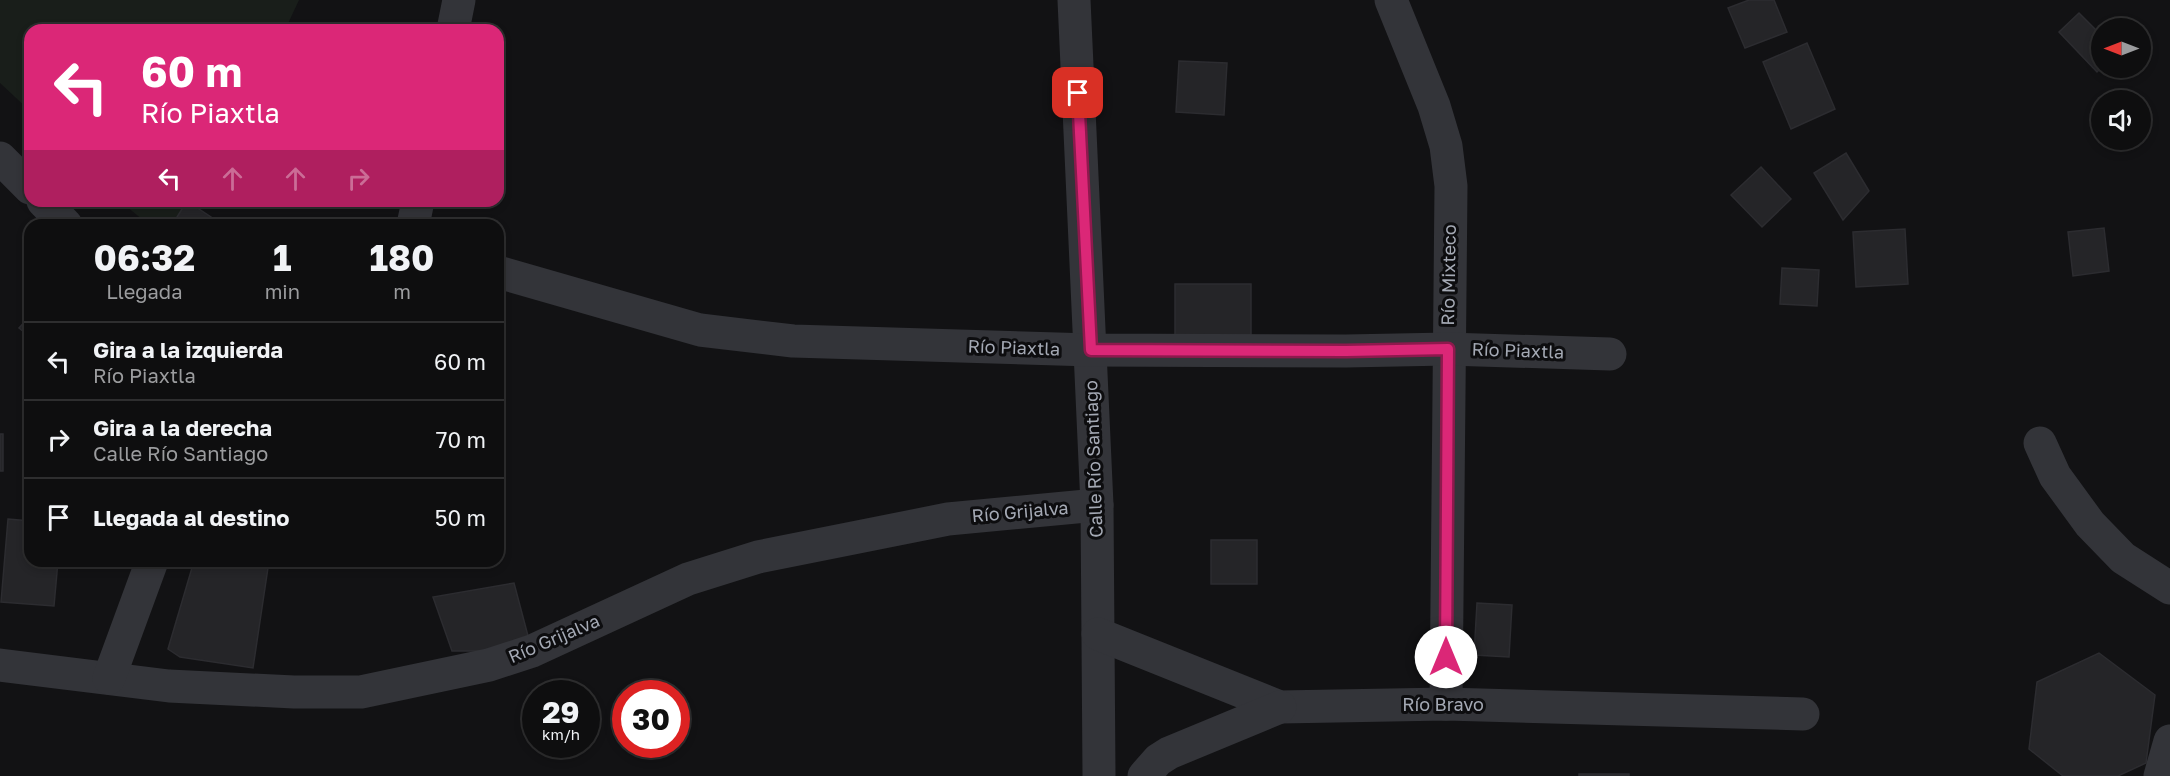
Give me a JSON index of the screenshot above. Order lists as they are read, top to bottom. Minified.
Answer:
{"streets":{"street":["Río Mixteco","Río Piaxtla","Calle Río Santiago","Río Grijalva","Río Bravo"]},"crossings":[["Río Mixteco","Río Piaxtla"],["Río Mixteco","Río Bravo"],["Río Piaxtla","Calle Río Santiago"],["Calle Río Santiago","Río Grijalva"],["Calle Río Santiago","Río Bravo"]],"north":"left","page":{"turn":["60 m","Río Piaxtla"],"eta":["06:32","Llegada","1","min","180","m"],"list":[{"name":"Gira a la izquierda","note":"Río Piaxtla","value":"60 m"},{"name":"Gira a la derecha","note":"Calle Río Santiago","value":"70 m"},{"name":"Llegada al destino","value":"50 m"}],"speed":"29 km/h","limit":"30"}}
